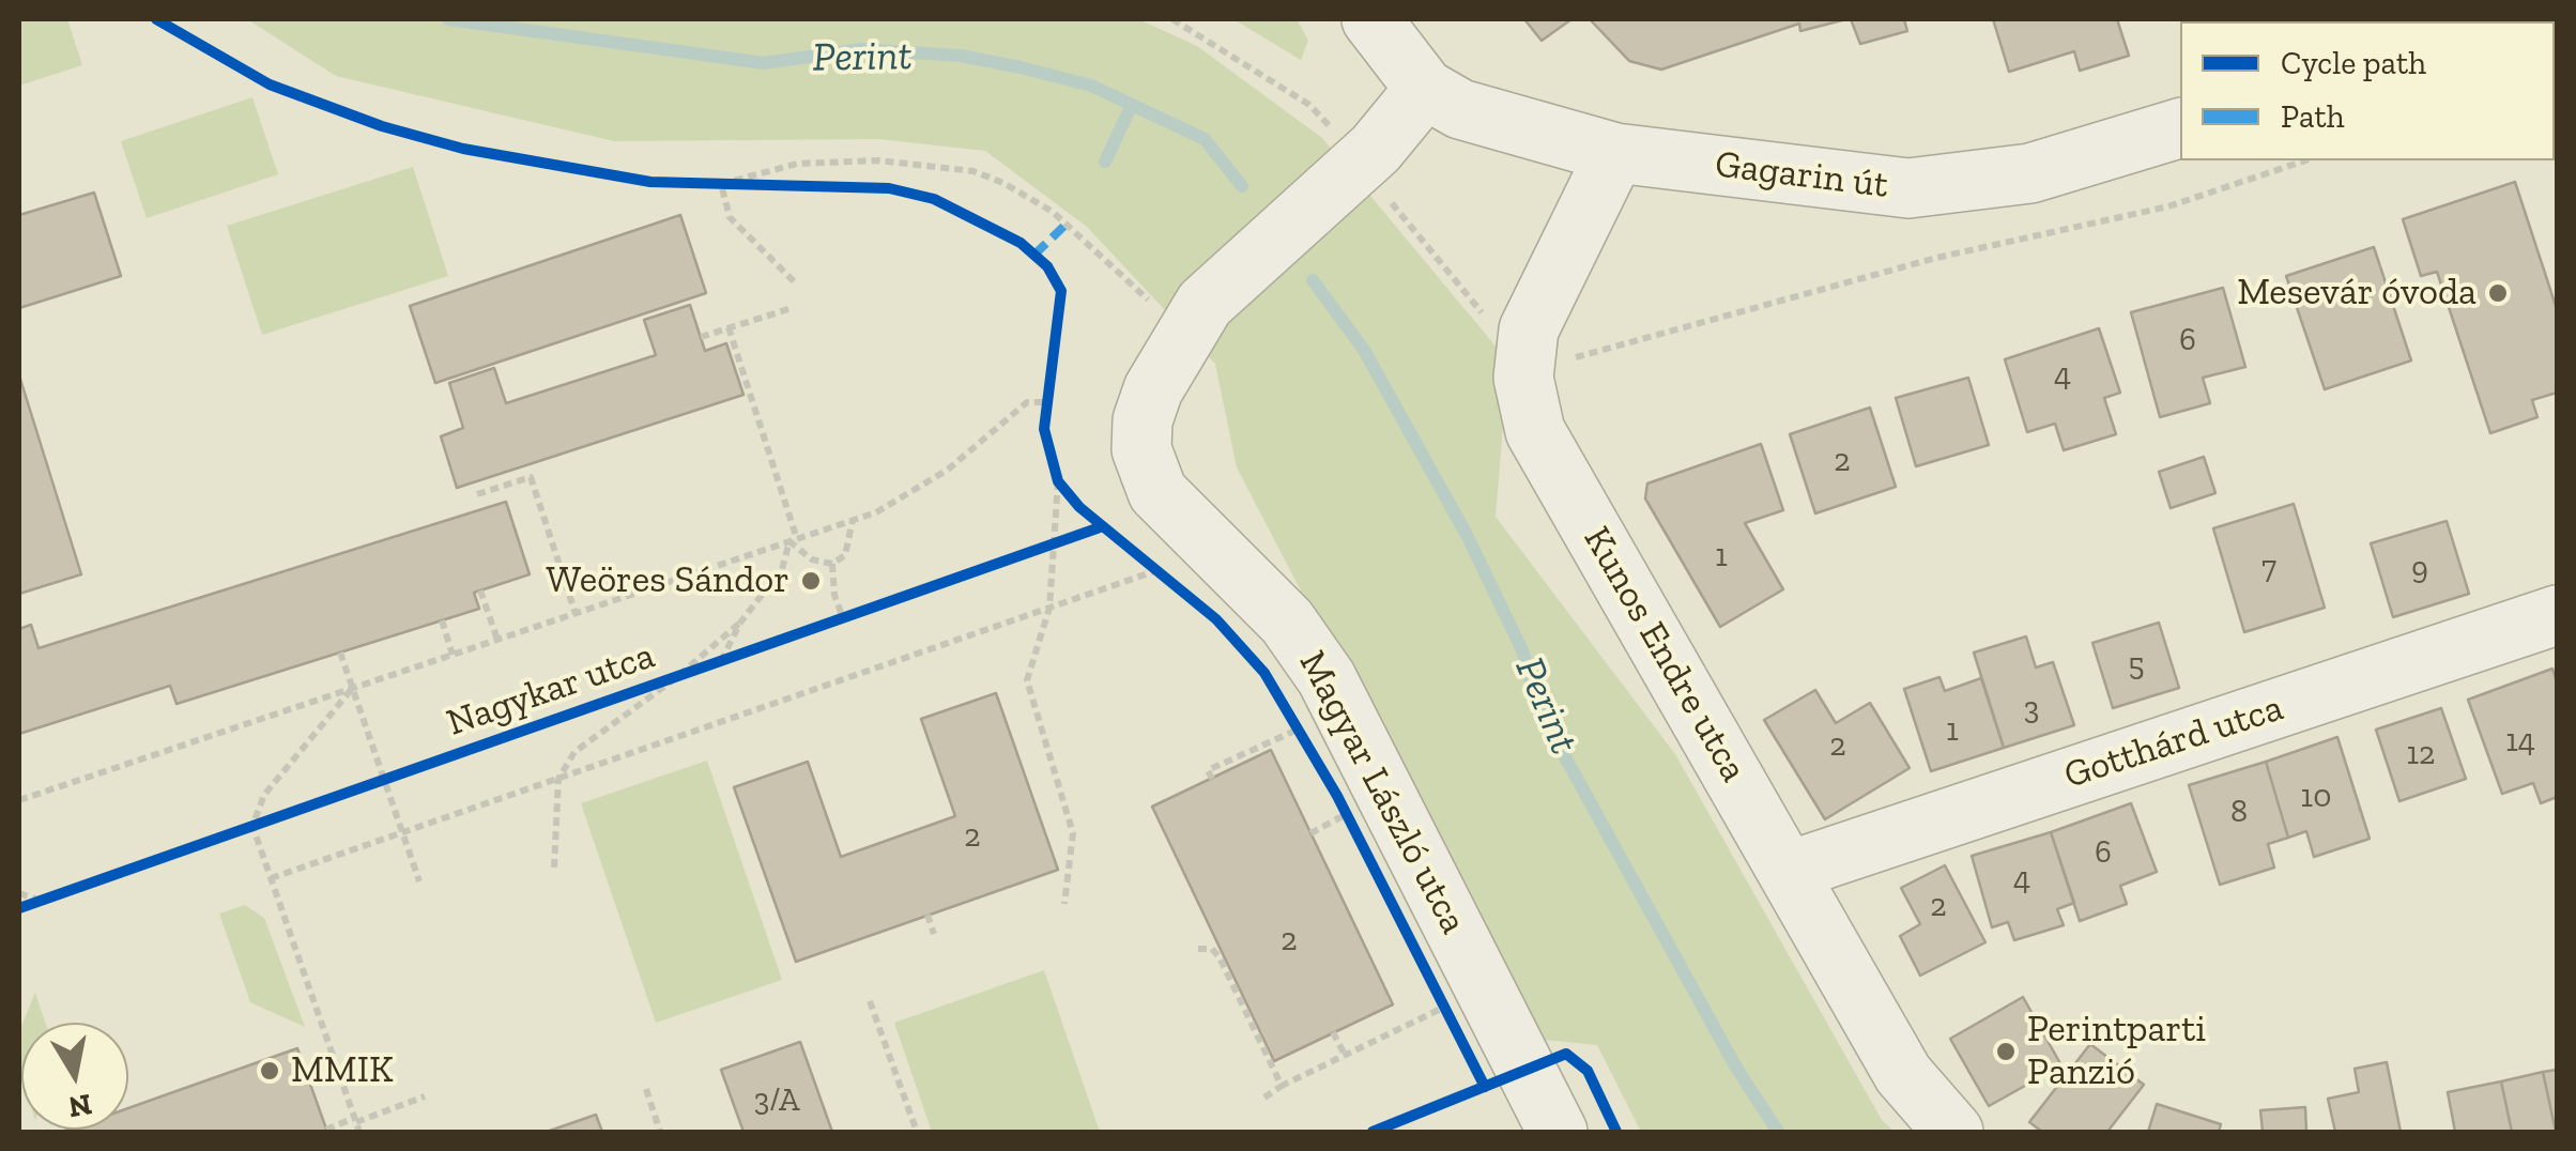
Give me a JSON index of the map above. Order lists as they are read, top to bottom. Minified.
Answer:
{"streets":{"street":["Gagarin út","Kunos Endre utca","Gotthárd utca","Magyar László utca"],"cycle path":["Nagykar utca"]},"crossings":[["Gagarin út","Kunos Endre utca"],["Gagarin út","Magyar László utca"],["Kunos Endre utca","Gotthárd utca"]],"water":["Perint"],"places":["Mesevár óvoda","Weöres Sándor","Perintparti Panzió","MMIK"],"house_numbers":["6","4","2","1","7","9","5","3","1","14","2","12","10","8","2","6","4","2","2","3/A"],"legend":["Cycle path","Path"],"north":"bottom"}
